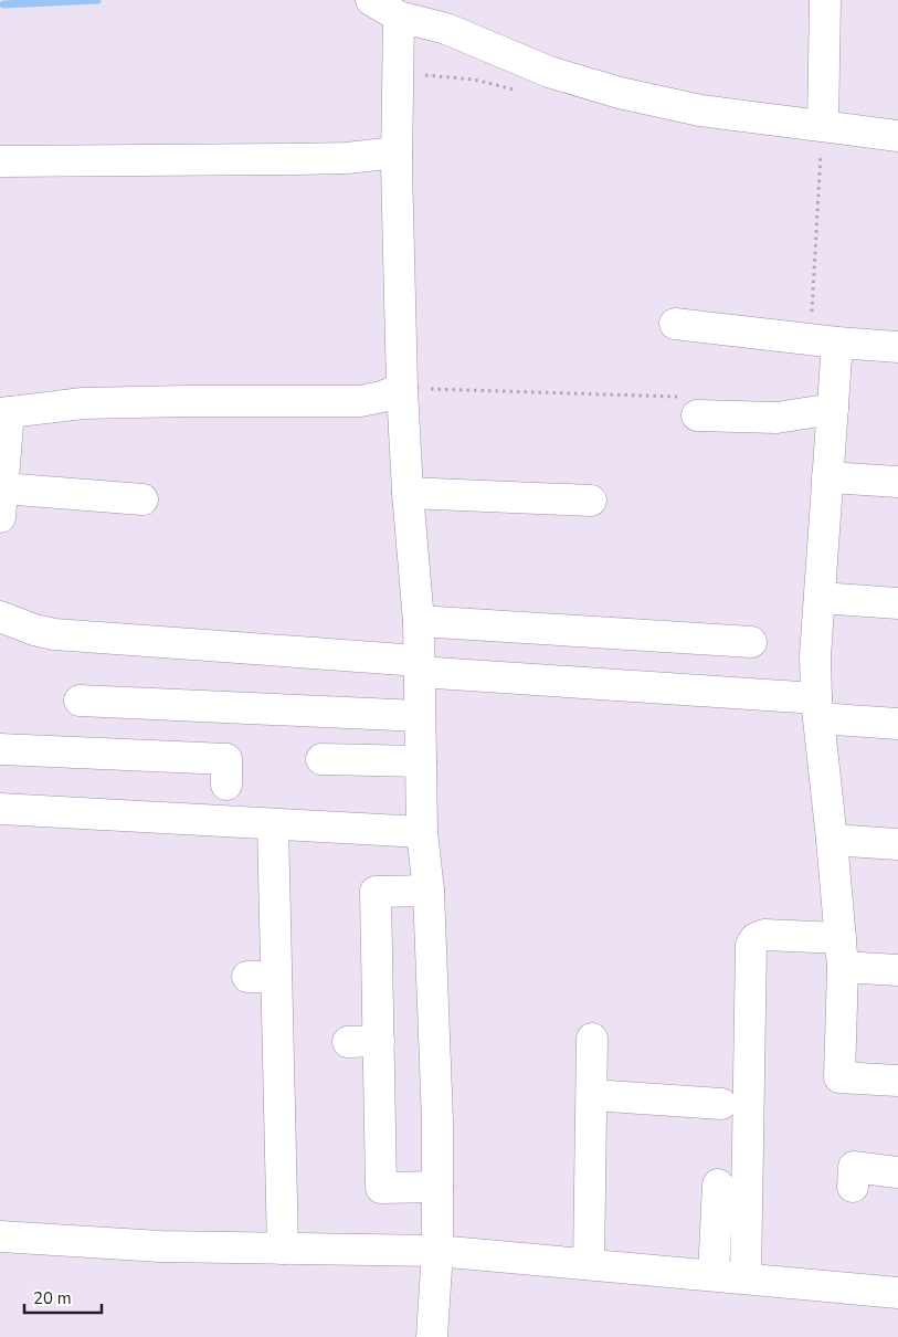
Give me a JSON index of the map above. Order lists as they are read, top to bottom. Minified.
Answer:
{"scale_bar":"20 m"}
